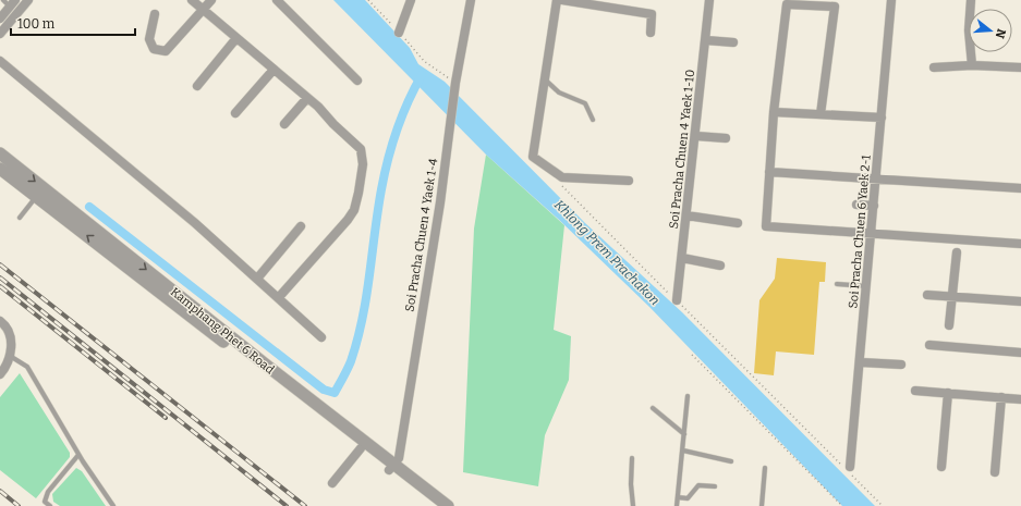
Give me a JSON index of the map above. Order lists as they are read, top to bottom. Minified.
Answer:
{"streets":{"street":["Soi Pracha Chuen 4 Yaek 1-10","Soi Pracha Chuen 6 Yaek 2-1","Soi Pracha Chuen 4 Yaek 1-4","Kamphang Phet 6 Road"]},"crossings":[["Soi Pracha Chuen 4 Yaek 1-4","Kamphang Phet 6 Road"]],"water":["Khlong Prem Prachakon"],"scale_bar":"100 m","north":"right"}
